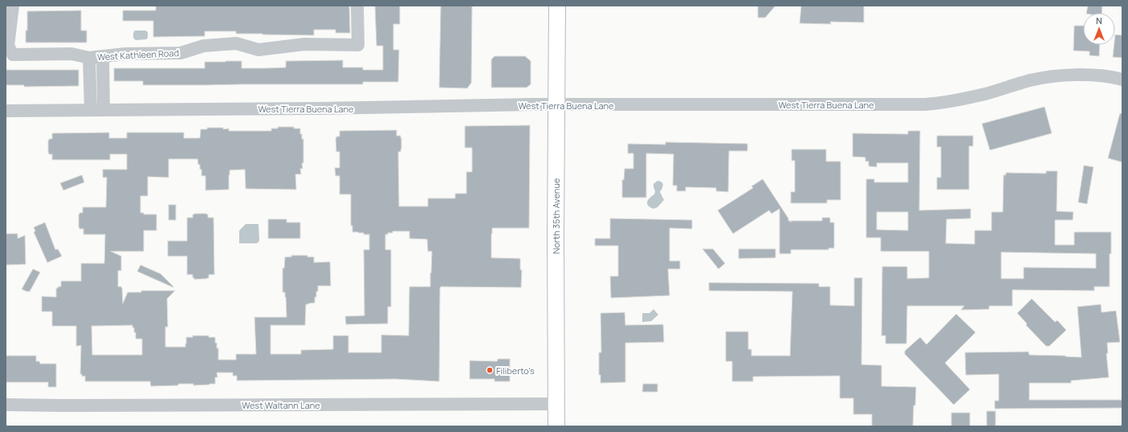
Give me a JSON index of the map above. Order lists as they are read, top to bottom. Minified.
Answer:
{"streets":{"main road":["North 35th Avenue"],"street":["West Kathleen Road","West Tierra Buena Lane","West Waltann Lane"]},"crossings":[["West Tierra Buena Lane","North 35th Avenue"],["North 35th Avenue","West Waltann Lane"]],"places":["Filiberto's"],"north":"top"}
